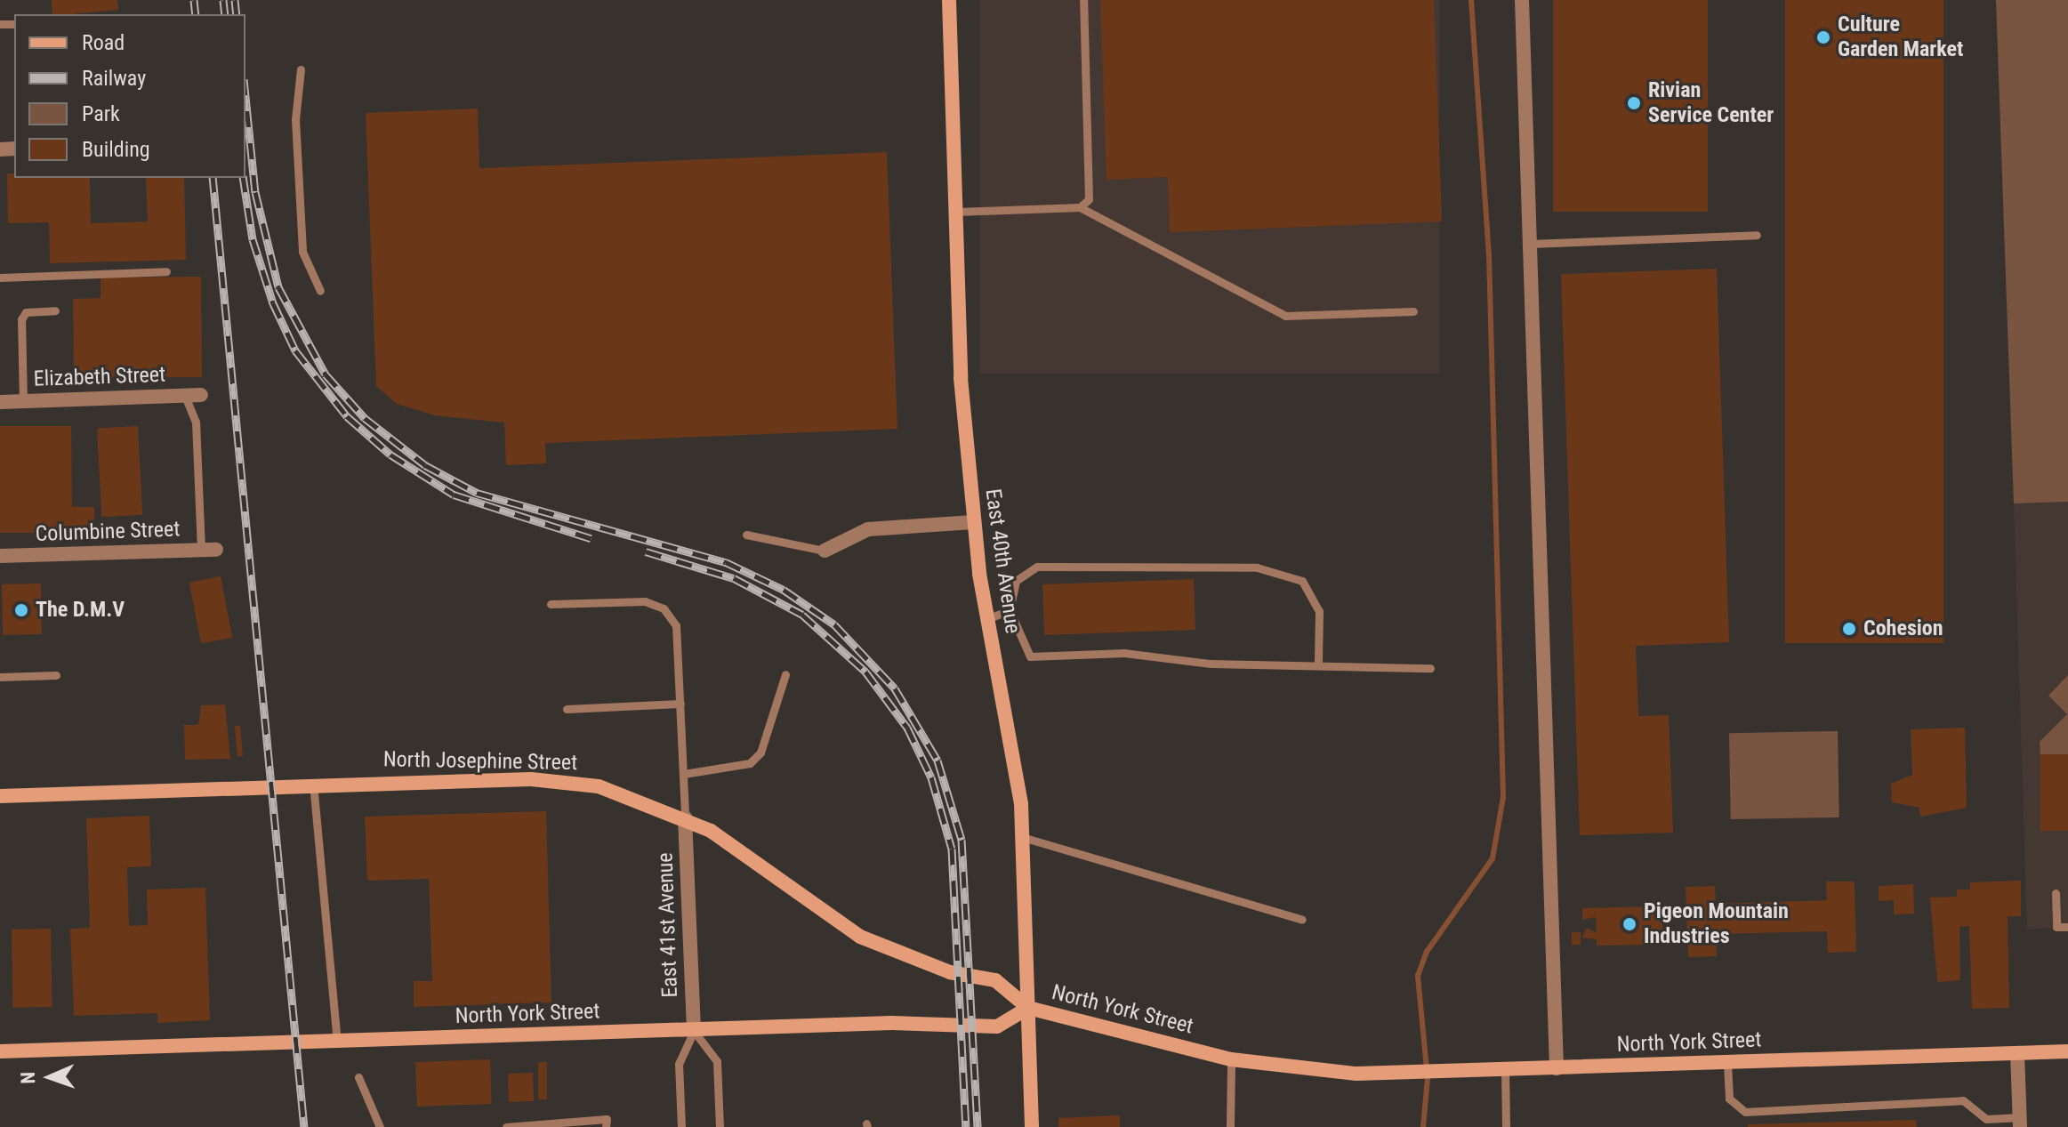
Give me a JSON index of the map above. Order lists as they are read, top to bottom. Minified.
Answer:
{"streets":{"main road":["East 40th Avenue","North Josephine Street","North York Street"],"street":["Elizabeth Street","Columbine Street","East 41st Avenue"]},"crossings":[["East 40th Avenue","North Josephine Street"],["East 40th Avenue","North York Street"],["North Josephine Street","East 41st Avenue"],["North Josephine Street","North York Street"],["East 41st Avenue","North York Street"]],"places":["Culture Garden Market","Rivian Service Center","The D.M.V","Cohesion","Pigeon Mountain Industries"],"legend":["Road","Railway","Park","Building"],"north":"left"}
